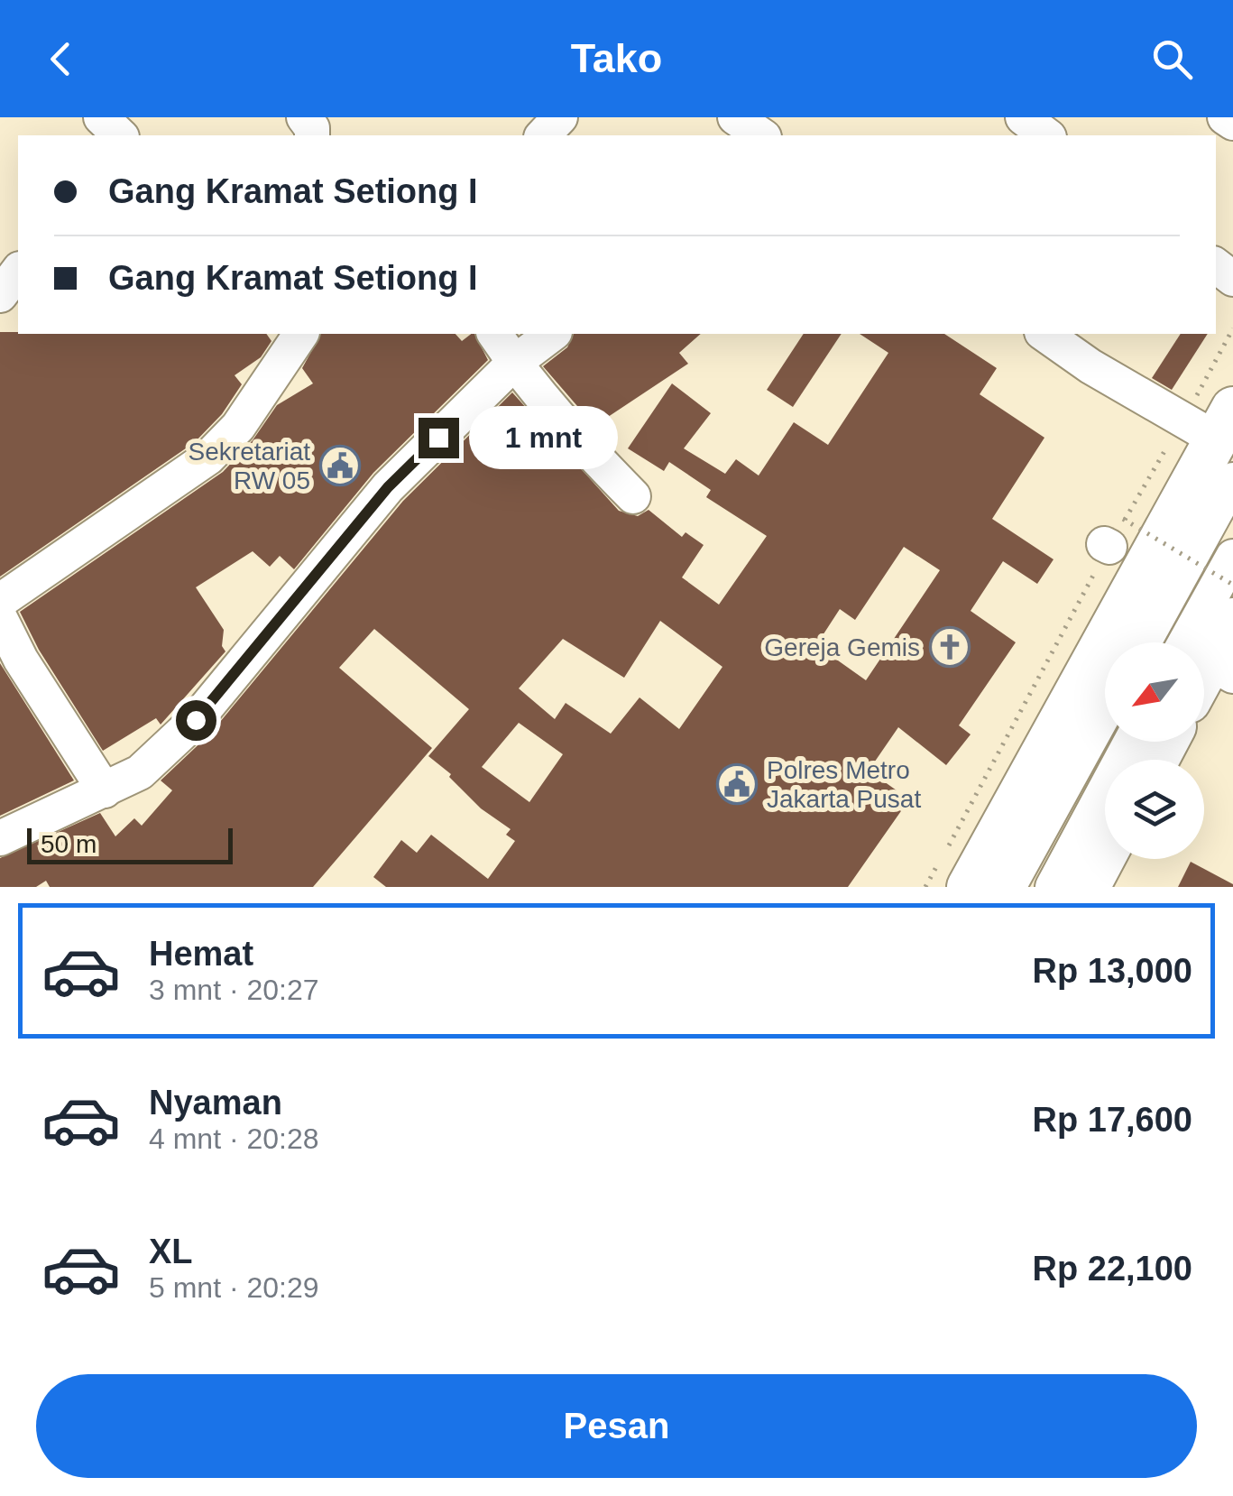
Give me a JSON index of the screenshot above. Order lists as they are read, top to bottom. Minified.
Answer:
{"places":{"public building":["Sekretariat RW 05","Polres Metro Jakarta Pusat"],"church":["Gereja Gemis"]},"scale_bar":"50 m","north":"bottom left","page":{"header":"Tako","banner":["Gang Kramat Setiong I","Gang Kramat Setiong I"],"bubble":"1 mnt","scale":"50 m","list":[{"name":"Hemat","note":"3 mnt · 20:27","value":"Rp 13,000"},{"name":"Nyaman","note":"4 mnt · 20:28","value":"Rp 17,600"},{"name":"XL","note":"5 mnt · 20:29","value":"Rp 22,100"}],"buttons":"Pesan"}}
